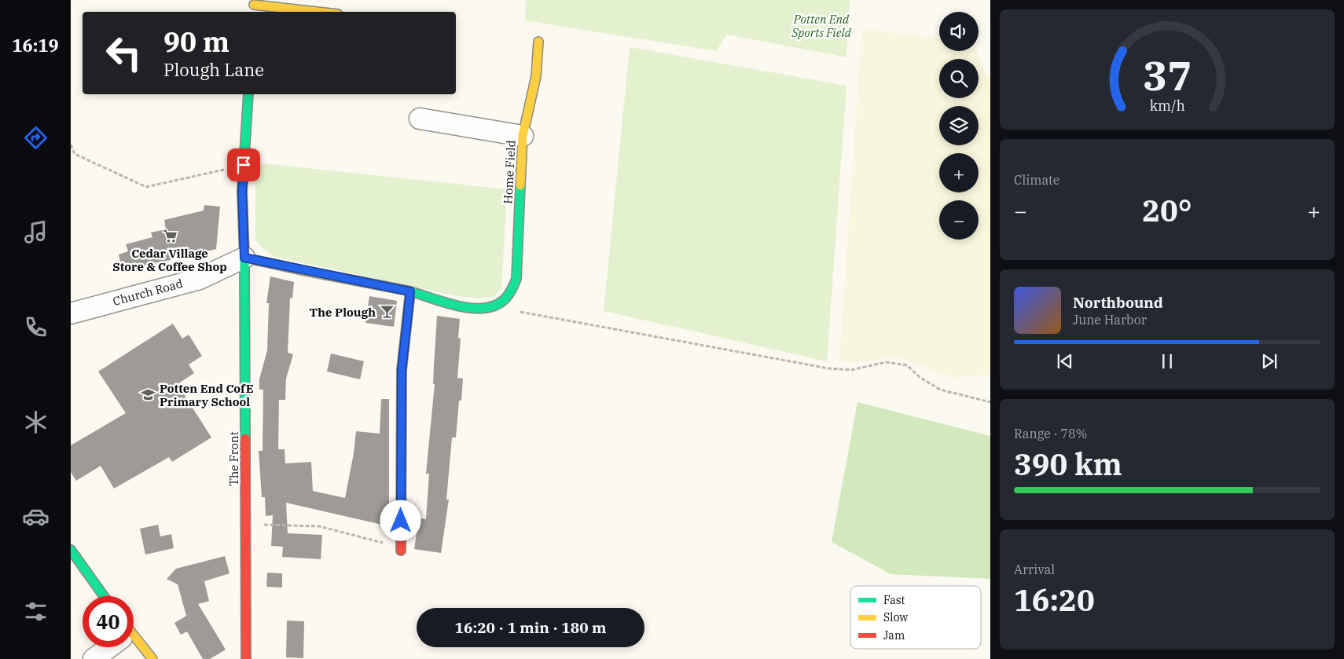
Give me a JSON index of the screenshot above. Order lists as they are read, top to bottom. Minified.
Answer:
{"streets":{"street":["Home Field","Church Road","The Front"]},"crossings":[["Church Road","The Front"]],"parks":["Potten End Sports Field"],"places":{"supermarket":["Cedar Village Store & Coffee Shop"],"bar":["The Plough"],"school or university":["Potten End CofE Primary School"]},"legend":["Fast","Slow","Jam"],"page":{"tabs":"16:19","map_buttons":["+","−"],"turn":["90 m","Plough Lane"],"tile":["Climate",["Range · 78%","390 km"],["Arrival","16:20"]],"heat":["−","20°","+"],"song":["Northbound","June Harbor"],"limit":"40","trip":"16:20 · 1 min · 180 m","gauge":["37","km/h"]}}
